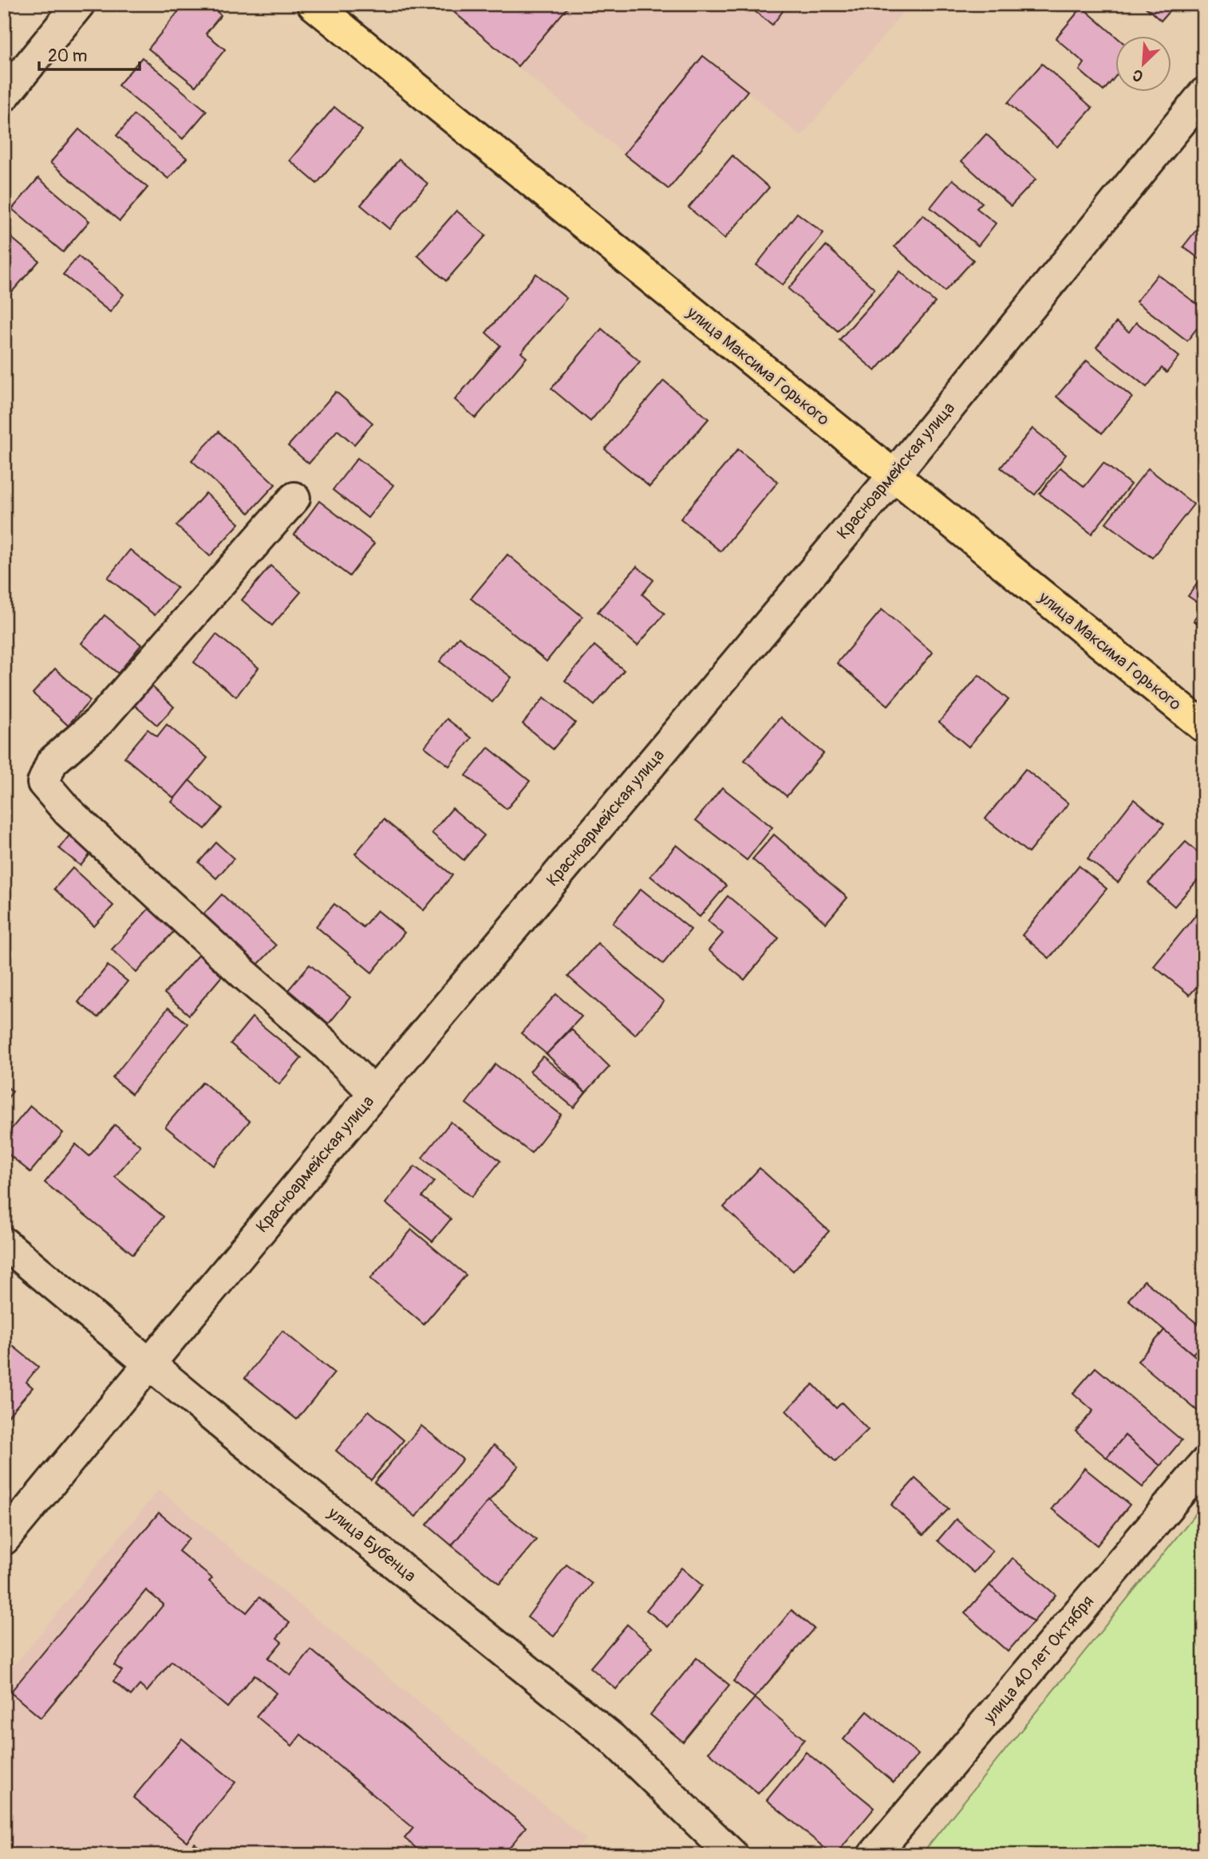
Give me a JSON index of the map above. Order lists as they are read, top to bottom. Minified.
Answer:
{"streets":{"main road":["улица Максима Горького"],"street":["Красноармейская улица","улица Бубенца","улица 40 лет Октября"]},"crossings":[["улица Максима Горького","Красноармейская улица"],["Красноармейская улица","улица Бубенца"]],"scale_bar":"20 m","north":"bottom left"}
